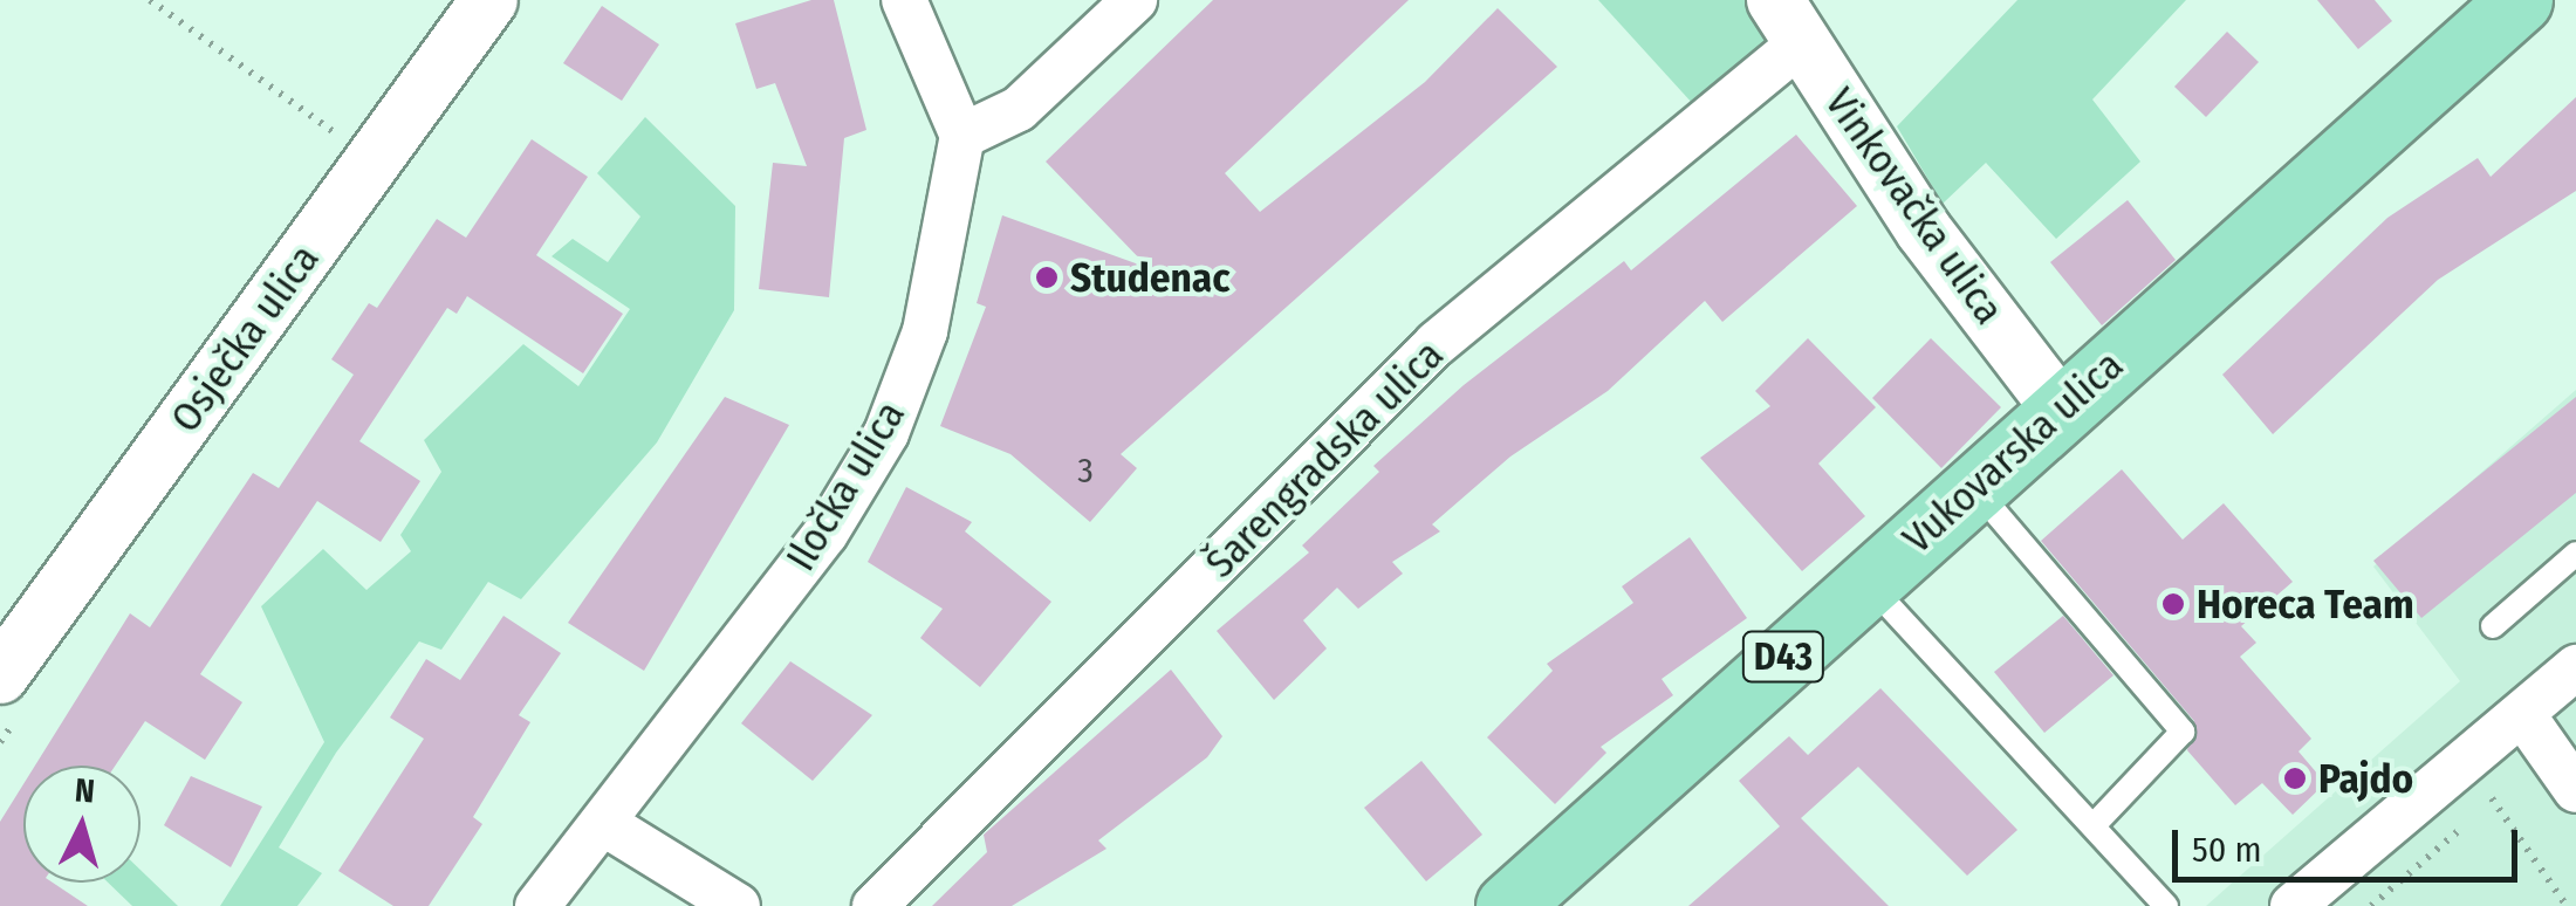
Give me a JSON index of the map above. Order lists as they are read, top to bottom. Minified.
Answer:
{"streets":{"main road":["Vukovarska ulica","D43"],"street":["Vinkovačka ulica","Osječka ulica","Šarengradska ulica","Iločka ulica"]},"crossings":[["Vinkovačka ulica","Vukovarska ulica"],["Vinkovačka ulica","Šarengradska ulica"]],"places":["Studenac","Horeca Team","Pajdo"],"house_numbers":["3"],"scale_bar":"50 m","north":"top"}
